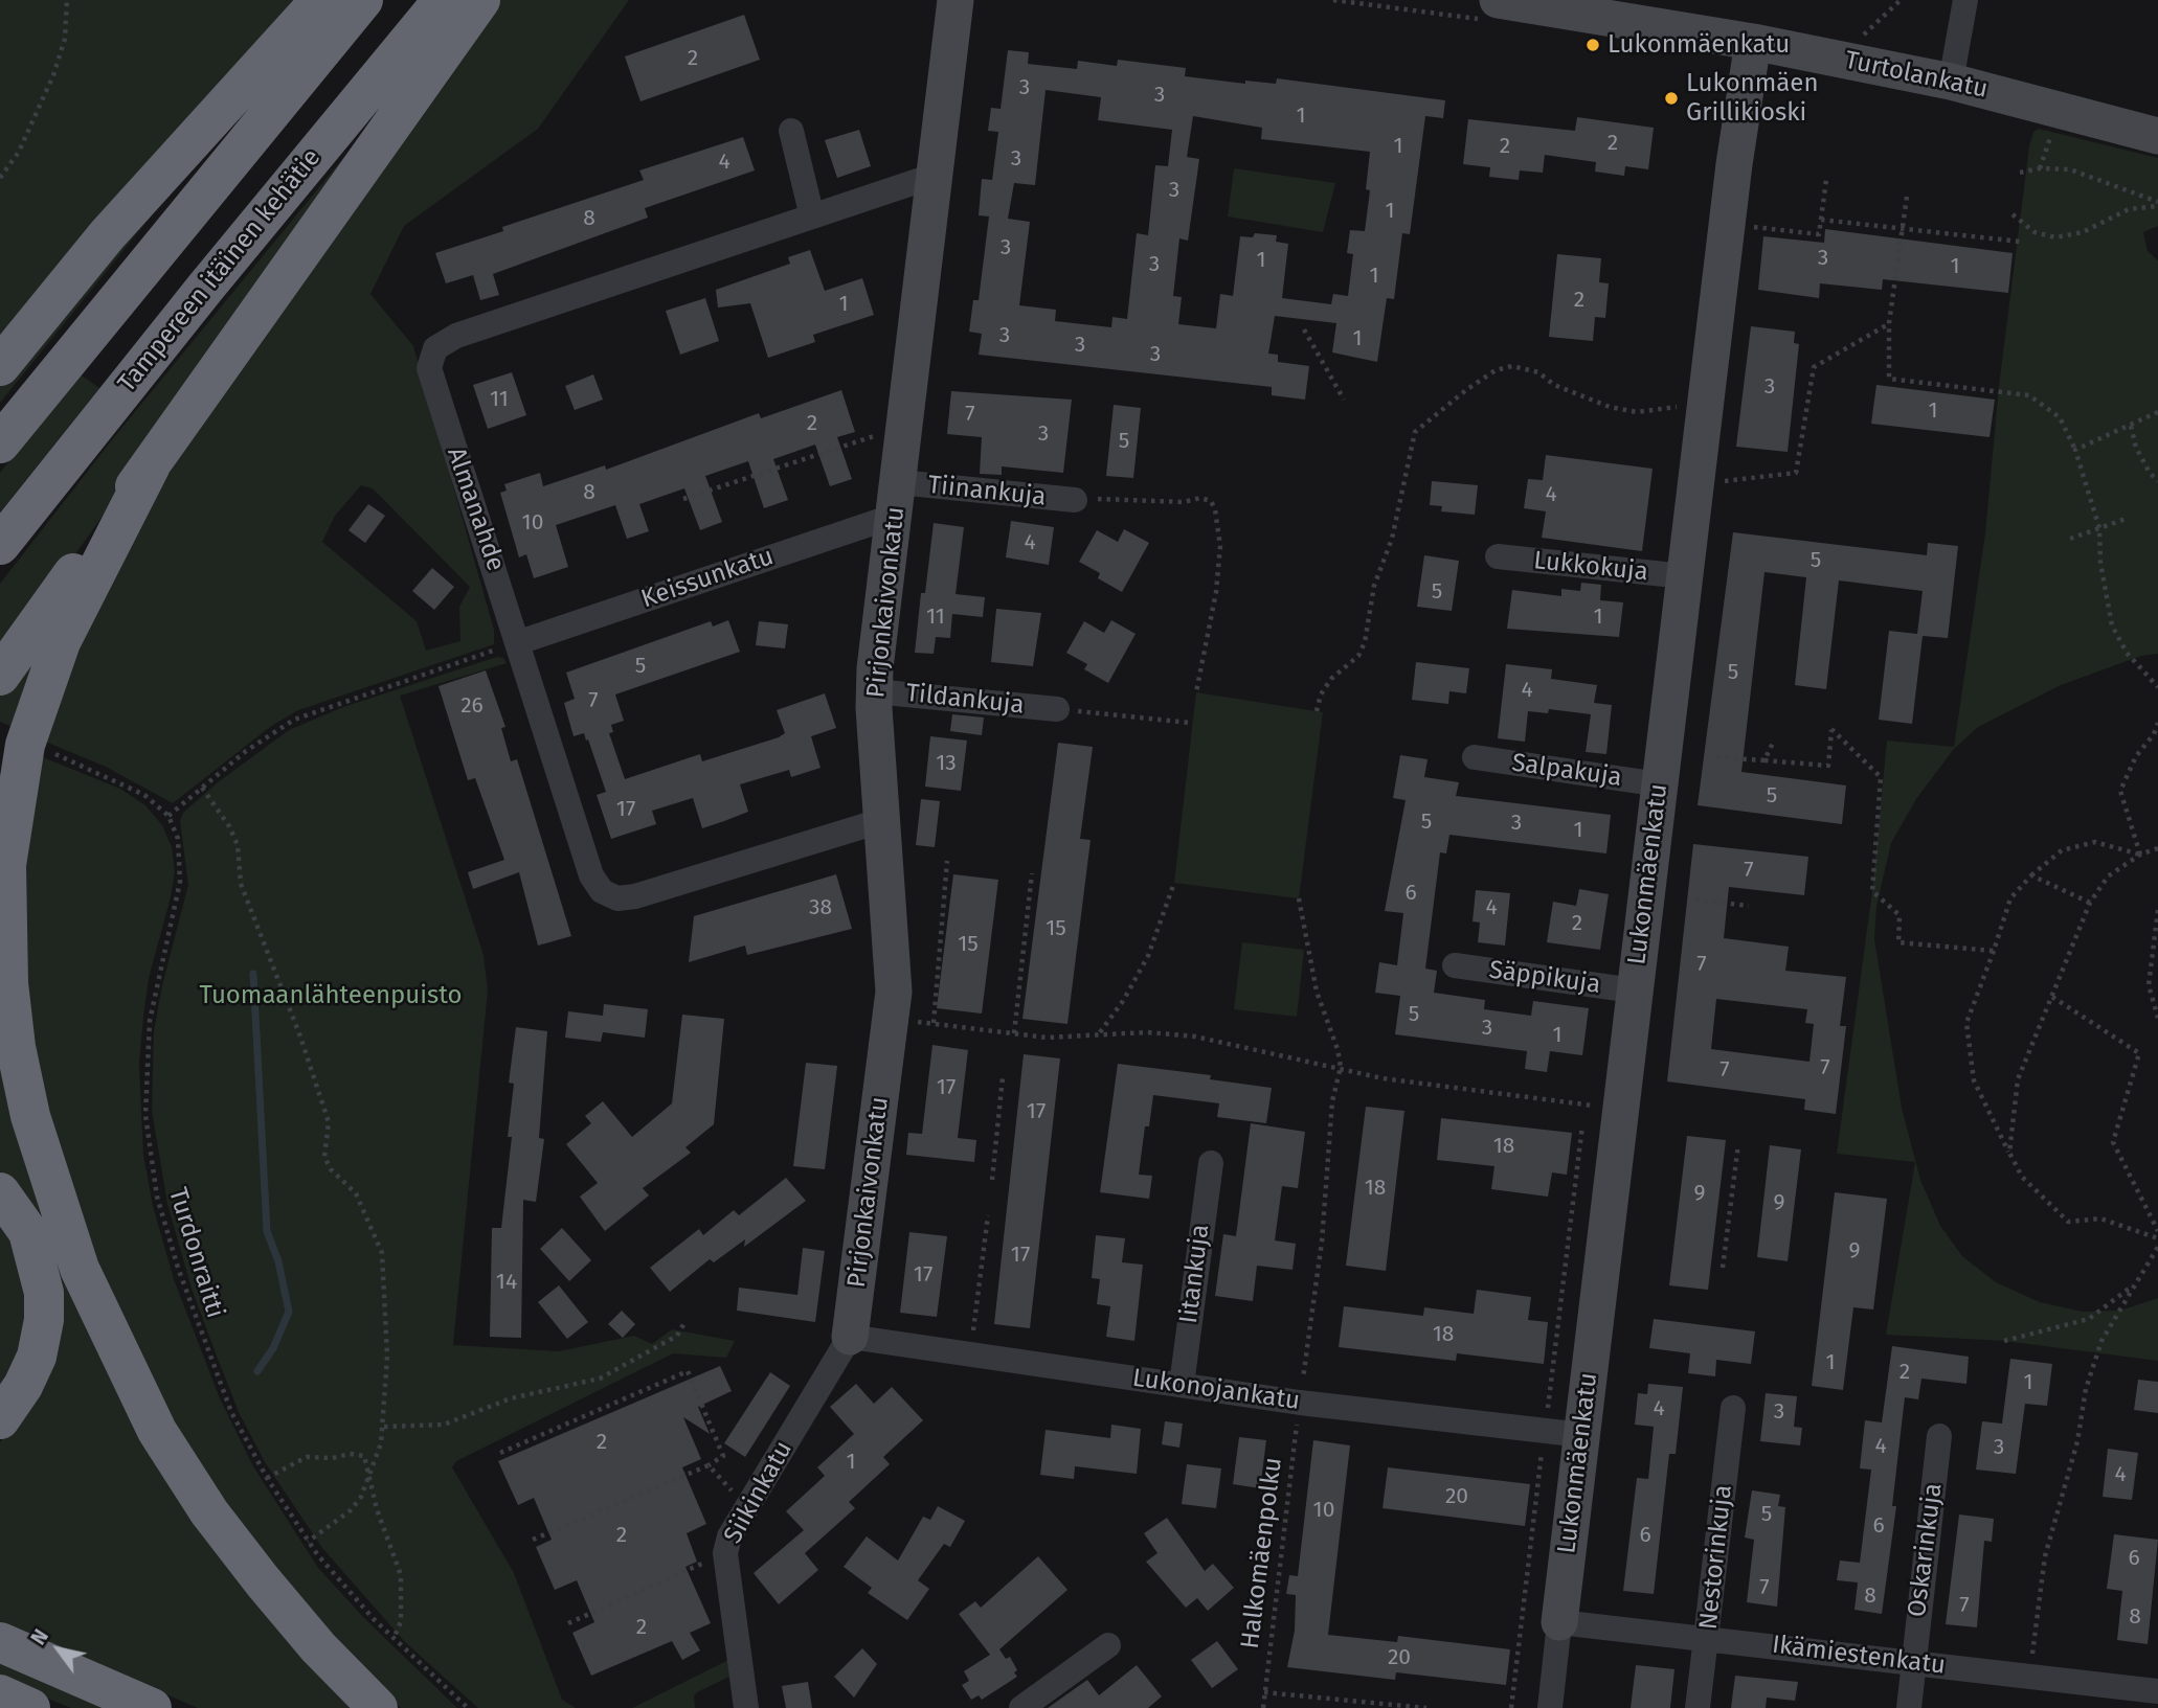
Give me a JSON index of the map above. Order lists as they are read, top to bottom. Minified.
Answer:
{"streets":{"highway":["Tampereen itäinen kehätie"],"street":["Turtolankatu","Tiinankuja","Almanahde","Lukkokuja","Keissunkatu","Pirjonkaivonkatu","Tildankuja","Salpakuja","Lukonmäenkatu","Säppikuja","Iitankuja","Lukonojankatu","Siikinkatu","Oskarinkuja","Nestorinkuja","Ikämiestenkatu"],"path":["Turdonraitti","Halkomäenpolku"]},"crossings":[["Turtolankatu","Lukonmäenkatu"],["Tiinankuja","Keissunkatu"],["Tiinankuja","Pirjonkaivonkatu"],["Almanahde","Keissunkatu"],["Almanahde","Pirjonkaivonkatu"],["Lukkokuja","Lukonmäenkatu"],["Keissunkatu","Pirjonkaivonkatu"],["Pirjonkaivonkatu","Tildankuja"],["Pirjonkaivonkatu","Lukonojankatu"],["Pirjonkaivonkatu","Siikinkatu"],["Salpakuja","Lukonmäenkatu"],["Lukonmäenkatu","Säppikuja"],["Lukonmäenkatu","Lukonojankatu"],["Lukonmäenkatu","Ikämiestenkatu"],["Iitankuja","Lukonojankatu"],["Lukonojankatu","Siikinkatu"],["Lukonojankatu","Halkomäenpolku"],["Oskarinkuja","Ikämiestenkatu"],["Nestorinkuja","Ikämiestenkatu"]],"parks":["Tuomaanlähteenpuisto"],"places":["Lukonmäenkatu","Lukonmäen Grillikioski"],"house_numbers":["2","3","3","1","2","1","2","3","4","3","1","8","3","3","1","3","1","1","2","1","3","1","3","3","3","11","1","7","2","3","5","8","4","10","4","5","5","11","1","5","5","4","7","26","13","5","17","5","3","1","7","6","38","4","2","15","15","7","5","3","1","7","7","17","17","18","18","9","9","9","17","17","14","18","1","2","1","4","3","2","4","3","1","4","20","10","5","6","2","6","6","7","8","7","8","2","20"],"north":"top left"}
